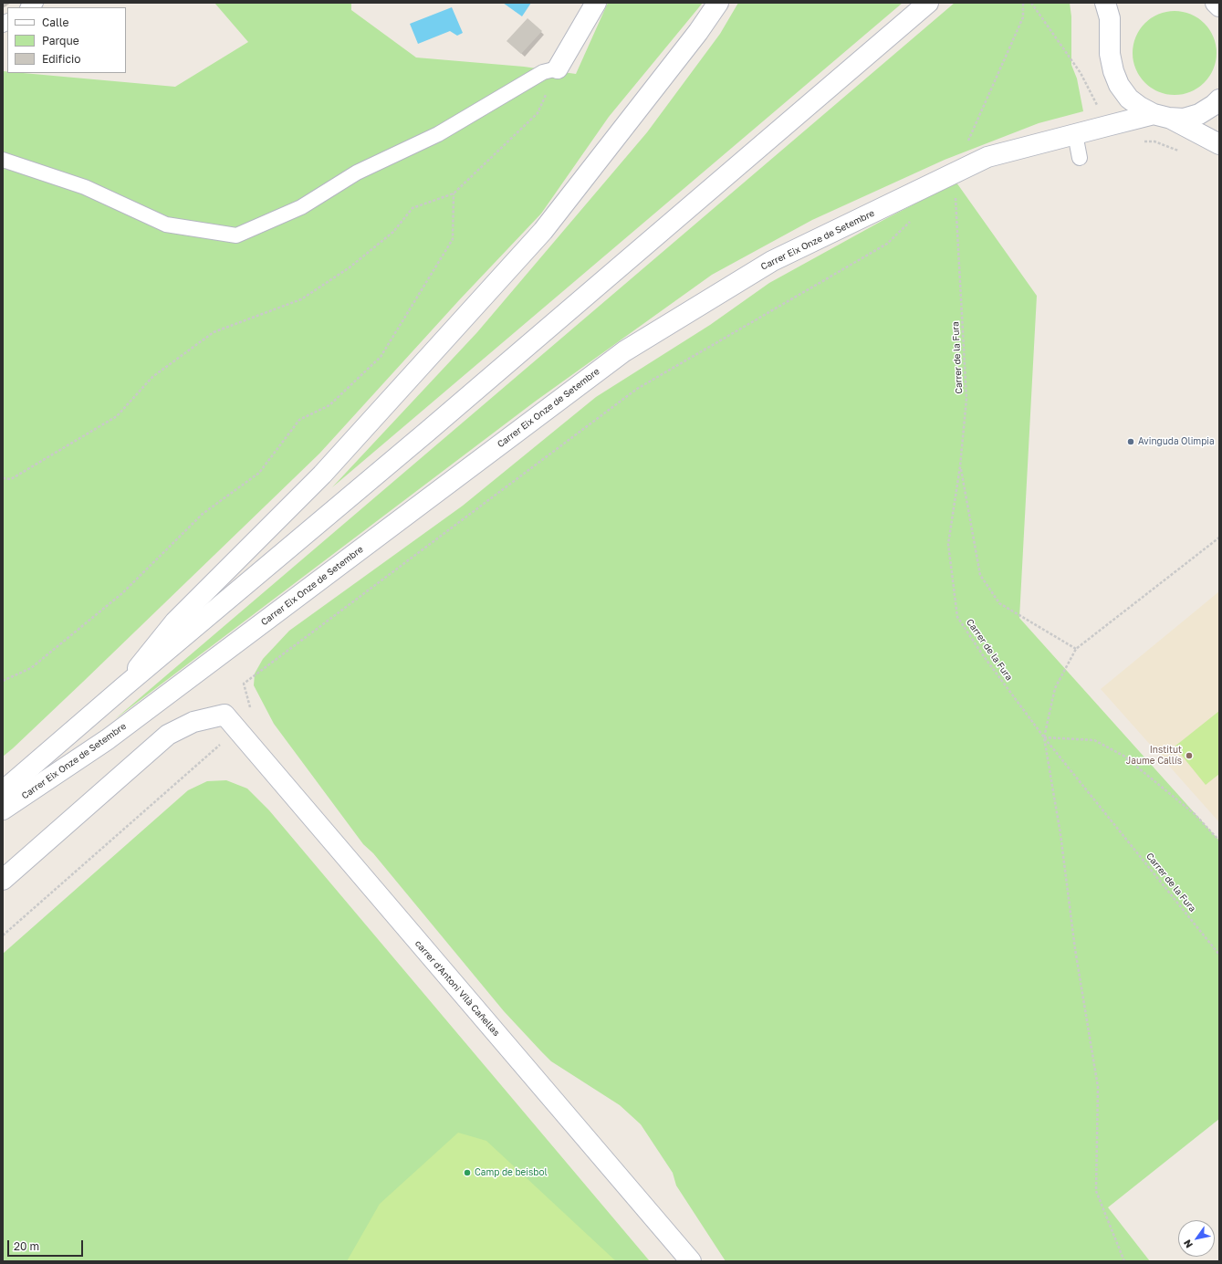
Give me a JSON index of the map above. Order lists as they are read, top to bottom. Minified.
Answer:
{"streets":{"street":["Carrer Eix Onze de Setembre","carrer d'Antoni Vilà Cañellas"],"path":["Carrer de la Fura"]},"places":["Avinguda Olimpia","Institut Jaume Callís","Camp de beisbol"],"legend":["Calle","Parque","Edificio"],"scale_bar":"20 m","north":"bottom left"}
